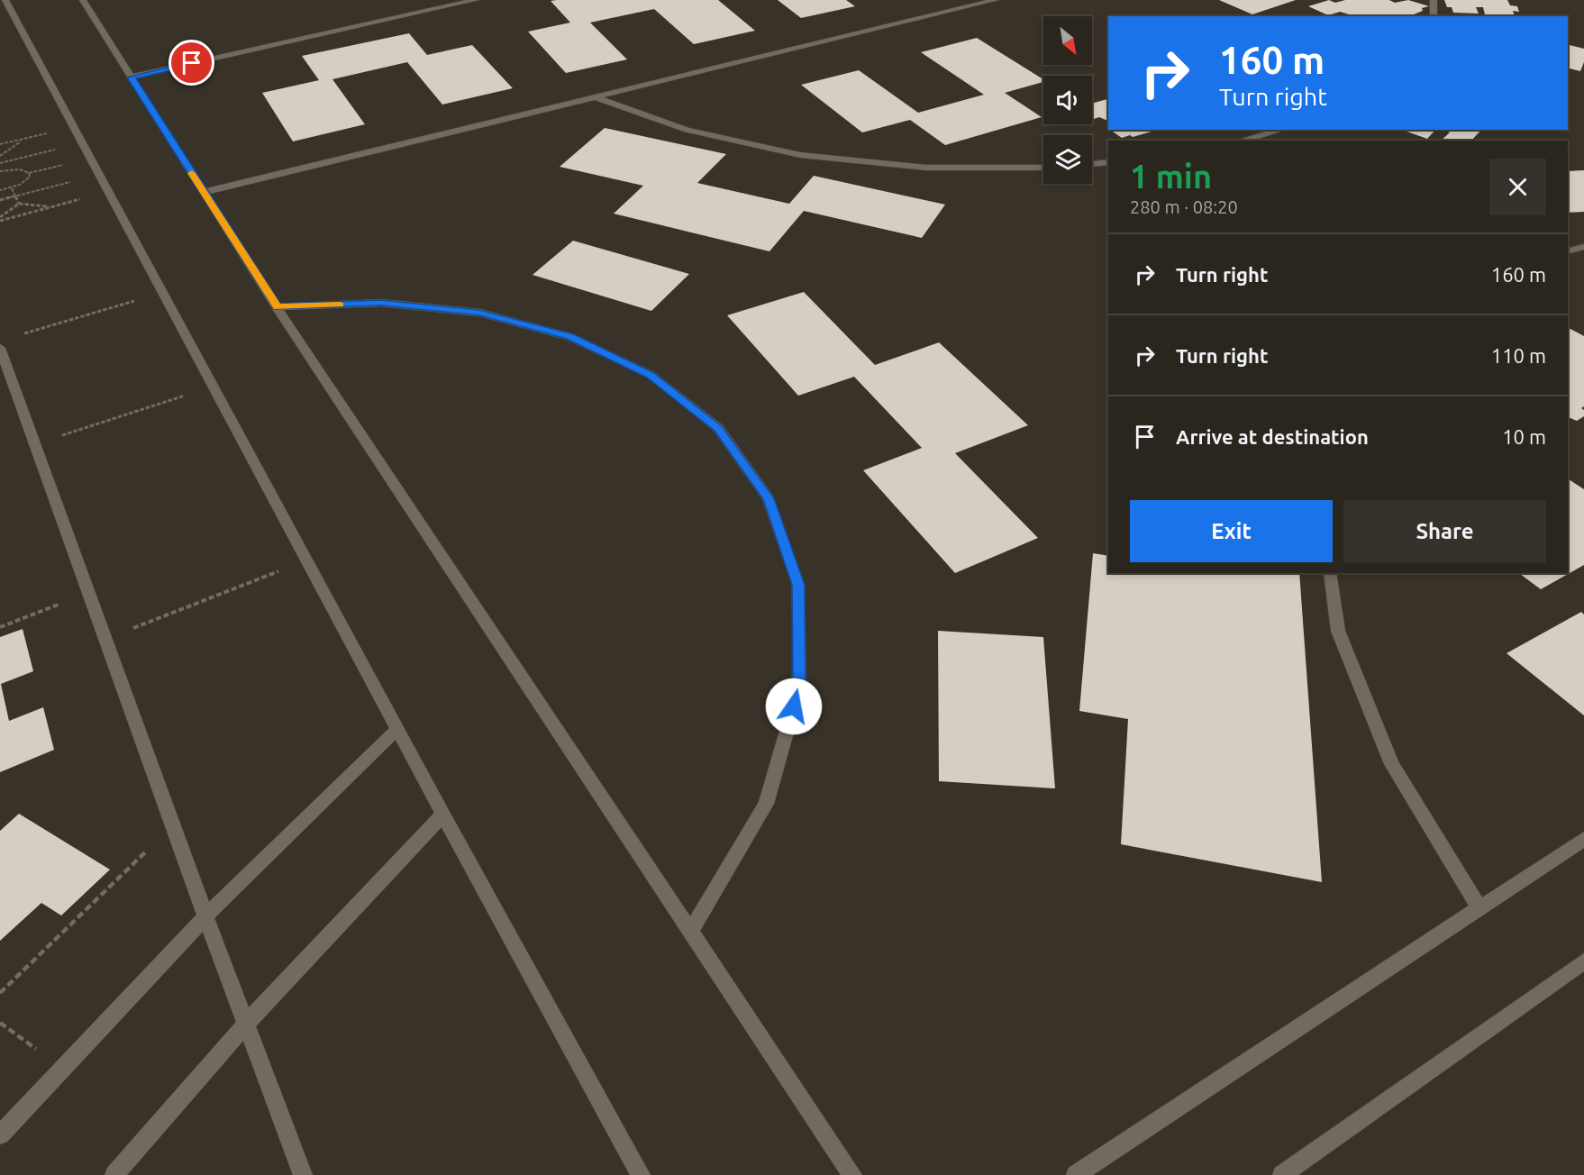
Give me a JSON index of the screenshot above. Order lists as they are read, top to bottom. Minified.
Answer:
{"north":"bottom right","page":{"turn":["160 m","Turn right"],"heading":["1 min","280 m · 08:20"],"list":[{"name":"Turn right","value":"160 m"},{"name":"Turn right","value":"110 m"},{"name":"Arrive at destination","value":"10 m"}],"buttons":["Exit","Share"]}}
